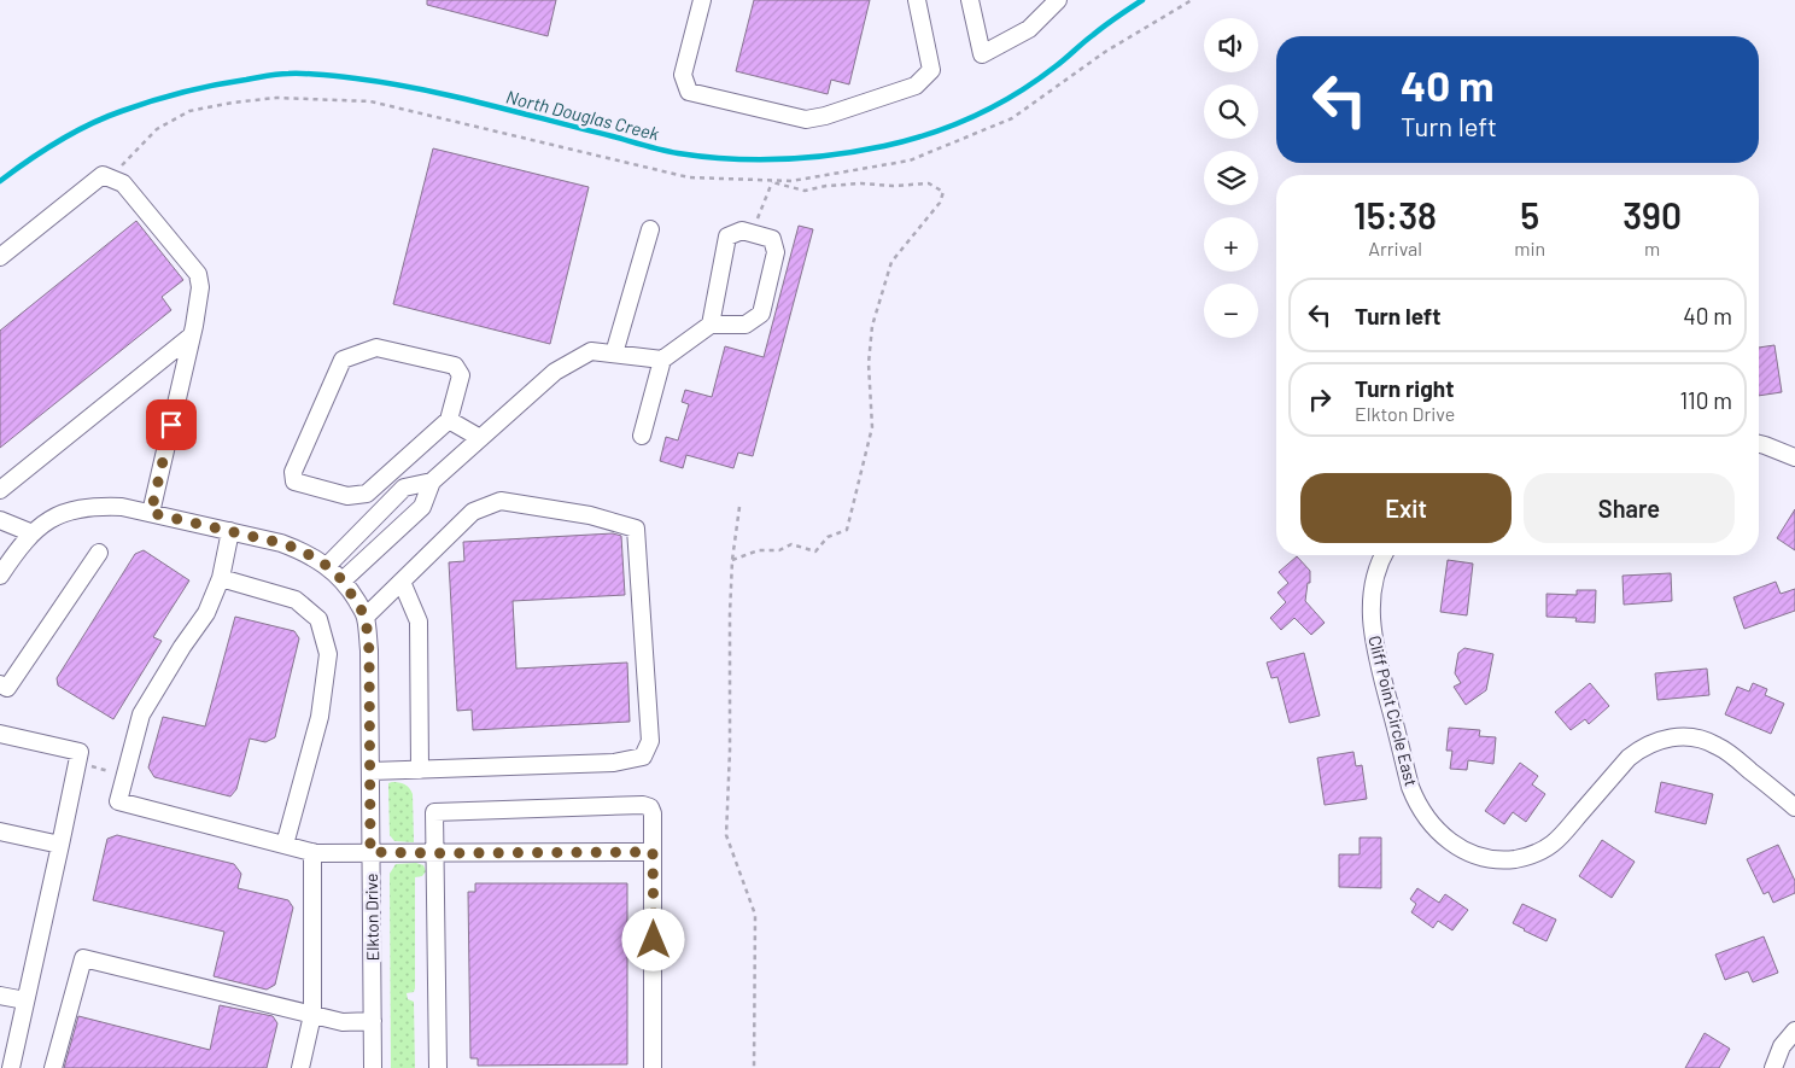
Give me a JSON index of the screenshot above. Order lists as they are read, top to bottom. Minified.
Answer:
{"streets":{"street":["Cliff Point Circle East","Elkton Drive"]},"water":["North Douglas Creek"],"page":{"map_buttons":["+","−"],"turn":["40 m","Turn left"],"eta":["15:38","Arrival","5","min","390","m"],"list":[{"name":"Turn left","value":"40 m"},{"name":"Turn right","note":"Elkton Drive","value":"110 m"}],"buttons":["Exit","Share"]}}
